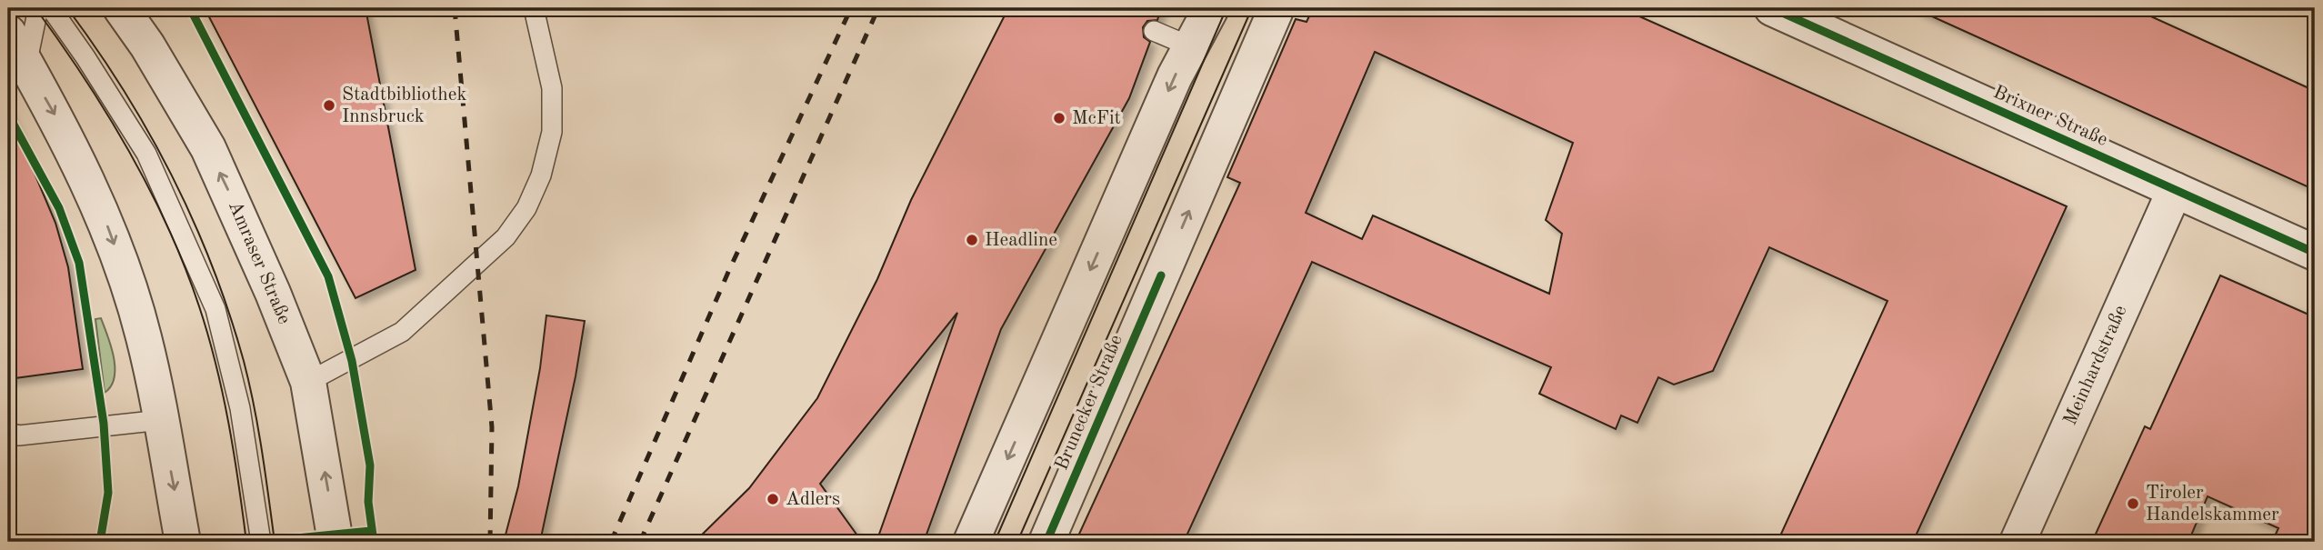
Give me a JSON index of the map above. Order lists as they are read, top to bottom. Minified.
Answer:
{"streets":{"street":["Brixner Straße","Amraser Straße","Meinhardstraße","Brunecker Straße"]},"crossings":[["Brixner Straße","Meinhardstraße"]],"places":["Stadtbibliothek Innsbruck","McFit","Headline","Adlers","Tiroler Handelskammer"]}
